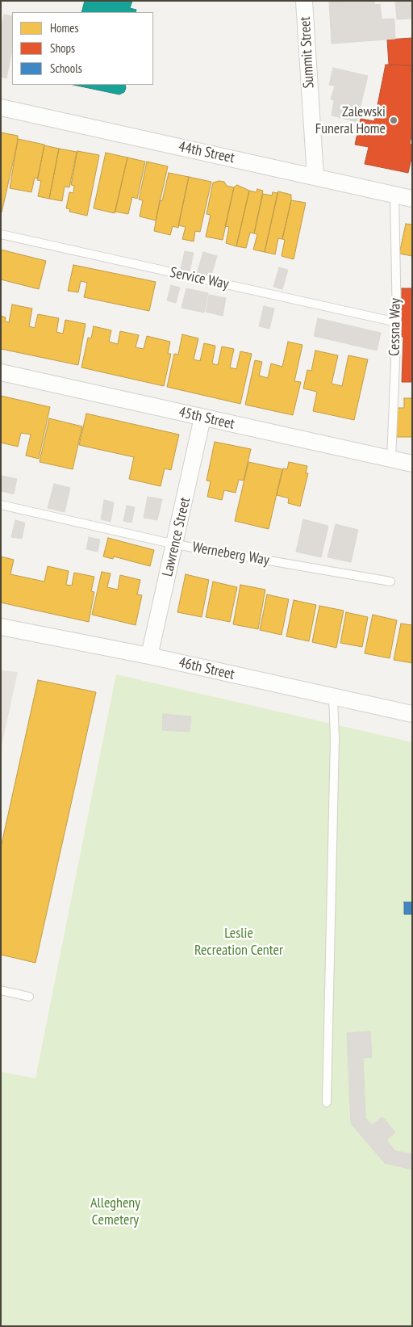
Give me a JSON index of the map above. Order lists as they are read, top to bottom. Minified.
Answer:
{"streets":{"street":["Summit Street","44th Street","45th Street","Lawrence Street","46th Street"],"lane":["Service Way","Cessna Way","Werneberg Way"]},"crossings":[["Summit Street","44th Street"],["44th Street","Cessna Way"],["Service Way","Cessna Way"],["Cessna Way","45th Street"],["45th Street","Lawrence Street"],["Lawrence Street","Werneberg Way"],["Lawrence Street","46th Street"]],"parks":["Leslie Recreation Center","Allegheny Cemetery"],"places":["Zalewski Funeral Home"],"legend":["Homes","Shops","Schools"]}
